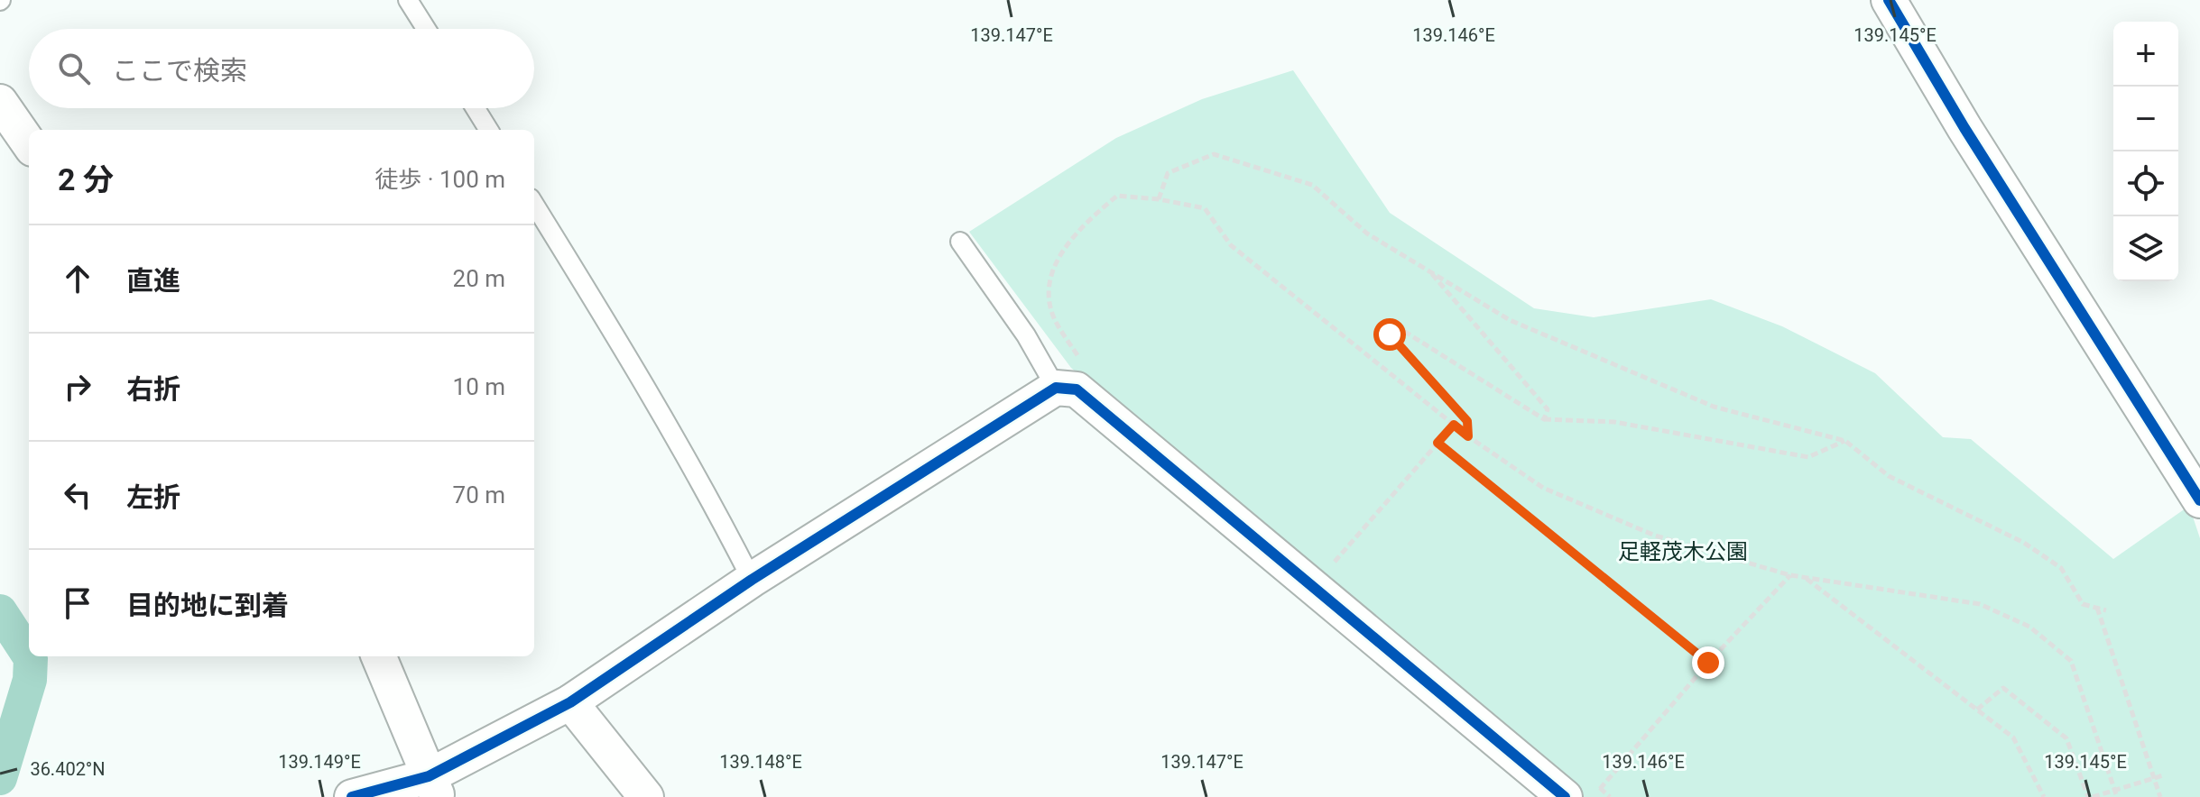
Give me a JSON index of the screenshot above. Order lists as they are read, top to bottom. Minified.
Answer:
{"parks":["足軽茂木公園"],"page":{"map_buttons":["+","−"],"search":"ここで検索","heading":["2 分","徒歩 · 100 m"],"list":[["直進","20 m"],["右折","10 m"],["左折","70 m"],"目的地に到着"]},"coordinates":["139.147°E","139.146°E","139.145°E","139.149°E","139.148°E","36.402°N"]}
